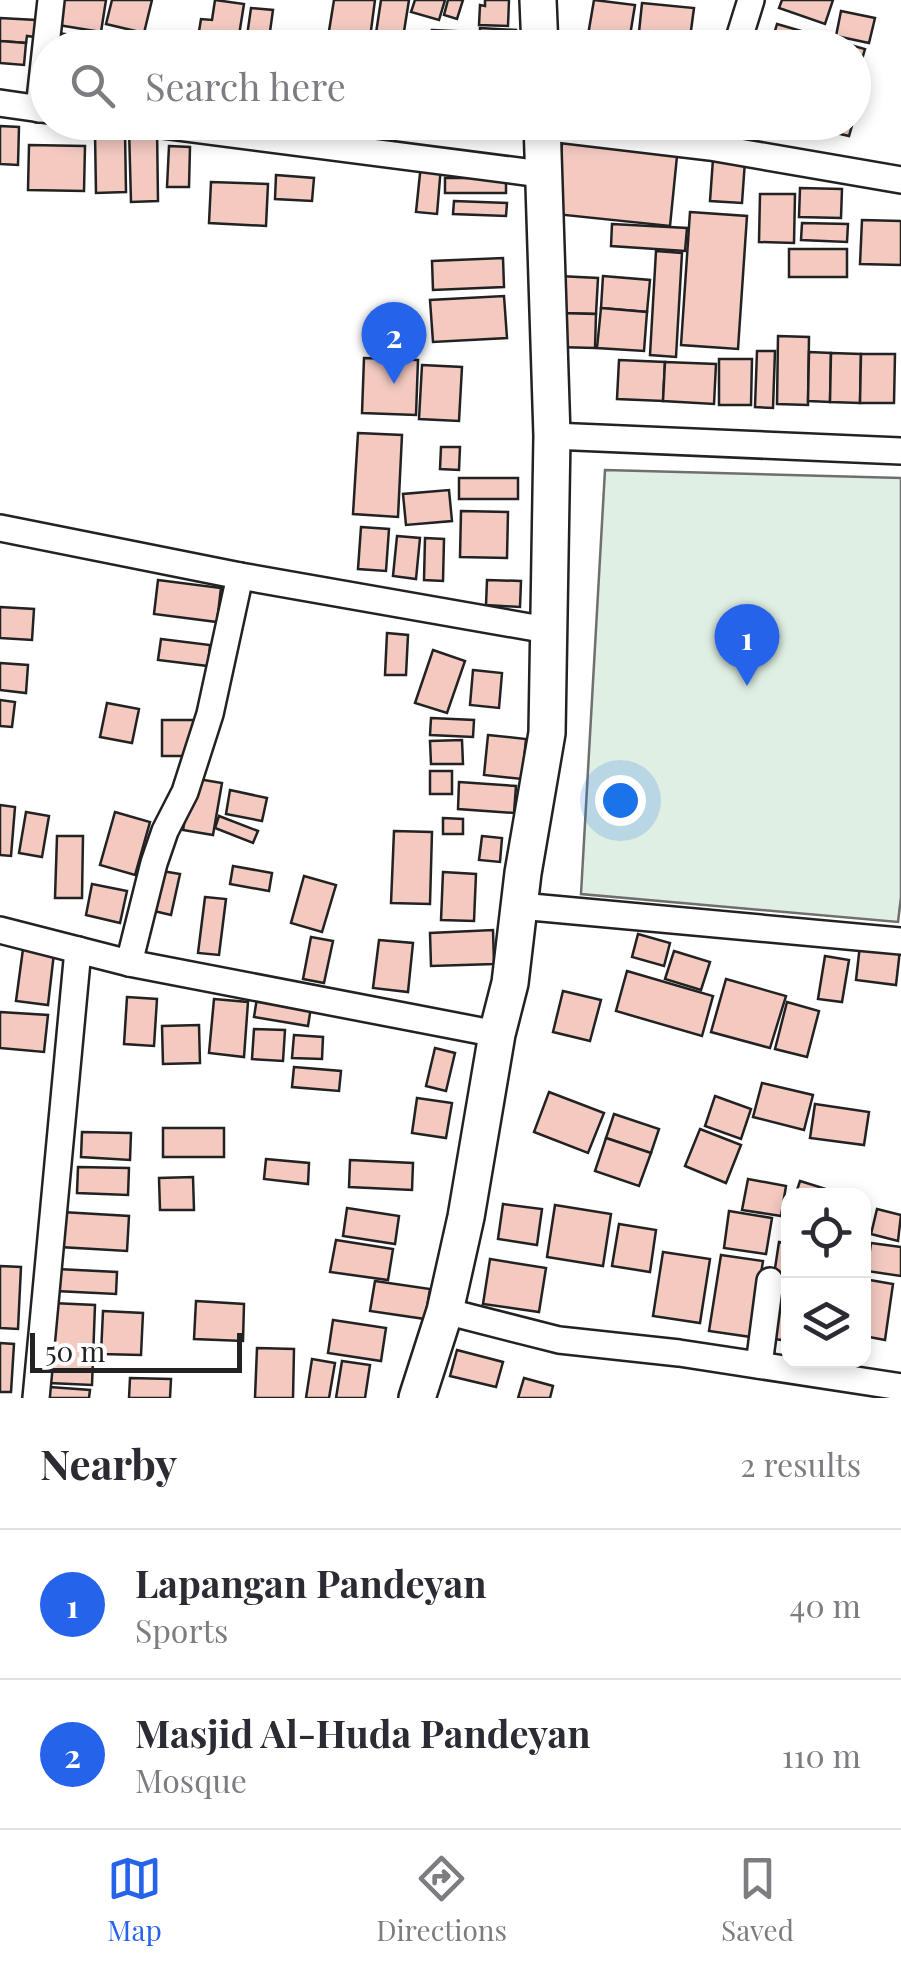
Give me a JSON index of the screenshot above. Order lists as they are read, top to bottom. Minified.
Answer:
{"scale_bar":"50 m","page":{"search":"Search here","pins":["2","1"],"scale":"50 m","heading":["Nearby","2 results"],"list":[{"mark":"1","name":"Lapangan Pandeyan","note":"Sports","value":"40 m"},{"mark":"2","name":"Masjid Al-Huda Pandeyan","note":"Mosque","value":"110 m"}],"nav":["Map","Directions","Saved"]}}
